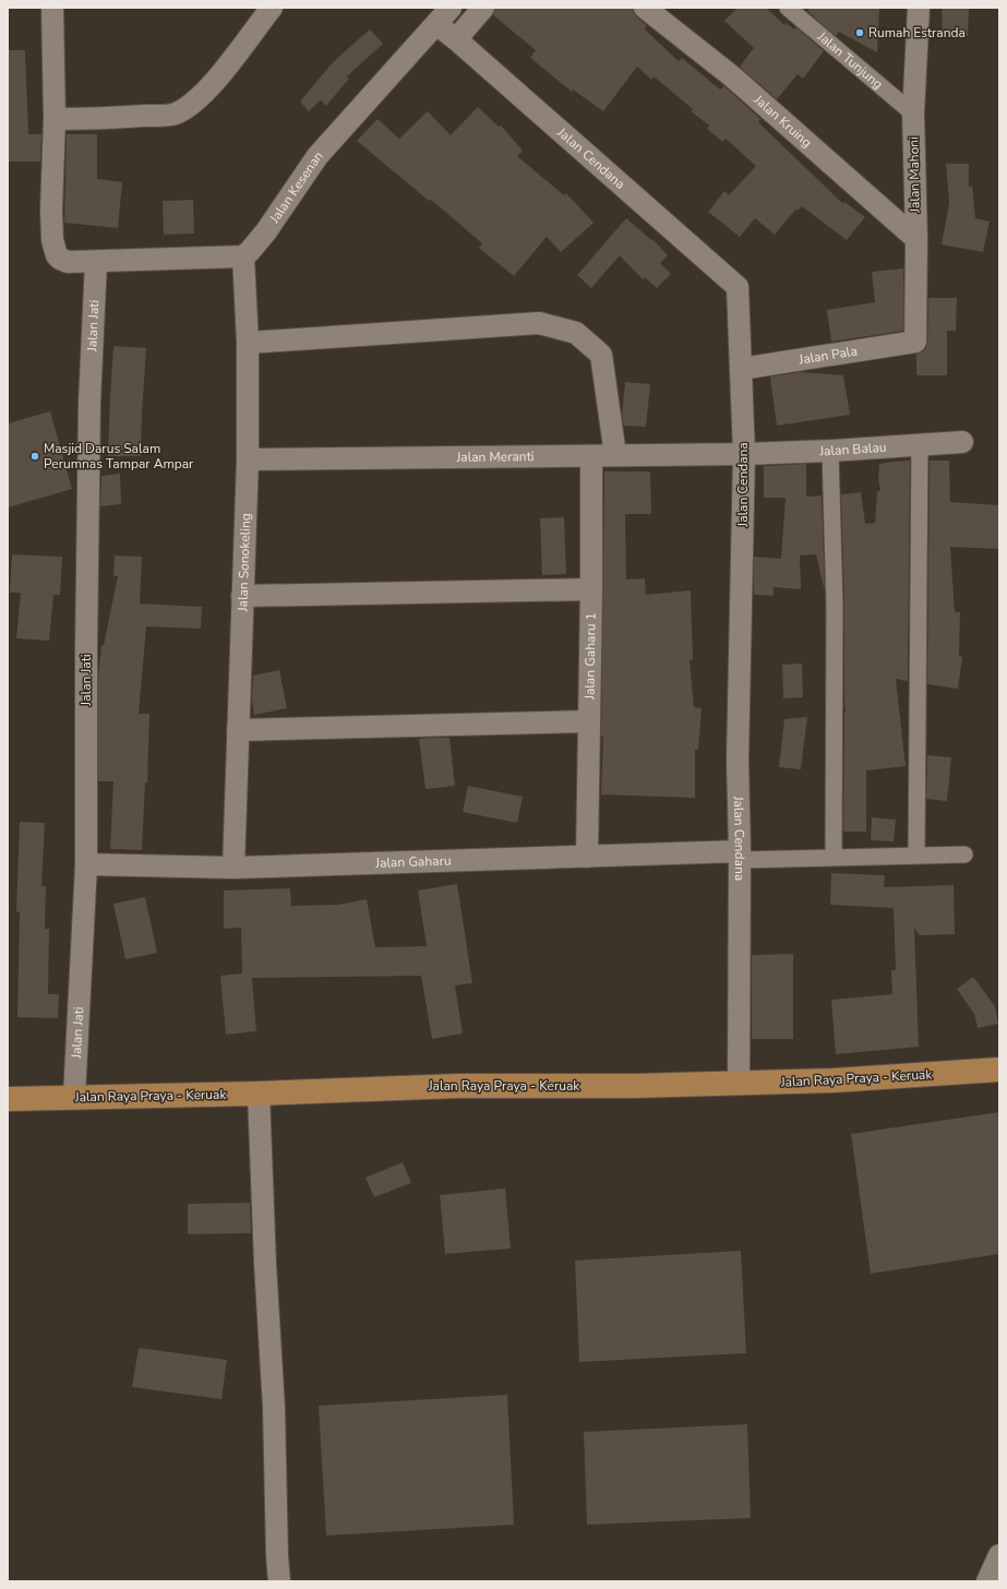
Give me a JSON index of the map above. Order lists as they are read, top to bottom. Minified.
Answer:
{"streets":{"main road":["Jalan Raya Praya - Keruak"],"street":["Jalan Tunjung","Jalan Kruing","Jalan Cendana","Jalan Mahoni","Jalan Kesenan","Jalan Jati","Jalan Pala","Jalan Balau","Jalan Meranti","Jalan Sonokeling","Jalan Gaharu 1","Jalan Gaharu"]},"crossings":[["Jalan Tunjung","Jalan Mahoni"],["Jalan Kruing","Jalan Mahoni"],["Jalan Cendana","Jalan Kesenan"],["Jalan Cendana","Jalan Pala"],["Jalan Cendana","Jalan Balau"],["Jalan Cendana","Jalan Meranti"],["Jalan Cendana","Jalan Gaharu"],["Jalan Cendana","Jalan Raya Praya - Keruak"],["Jalan Mahoni","Jalan Pala"],["Jalan Kesenan","Jalan Sonokeling"],["Jalan Jati","Jalan Gaharu"],["Jalan Jati","Jalan Raya Praya - Keruak"],["Jalan Balau","Jalan Meranti"],["Jalan Meranti","Jalan Sonokeling"],["Jalan Meranti","Jalan Gaharu 1"],["Jalan Sonokeling","Jalan Gaharu"],["Jalan Gaharu 1","Jalan Gaharu"]],"places":["Rumah Estranda","Masjid Darus Salam Perumnas Tampar Ampar"]}
